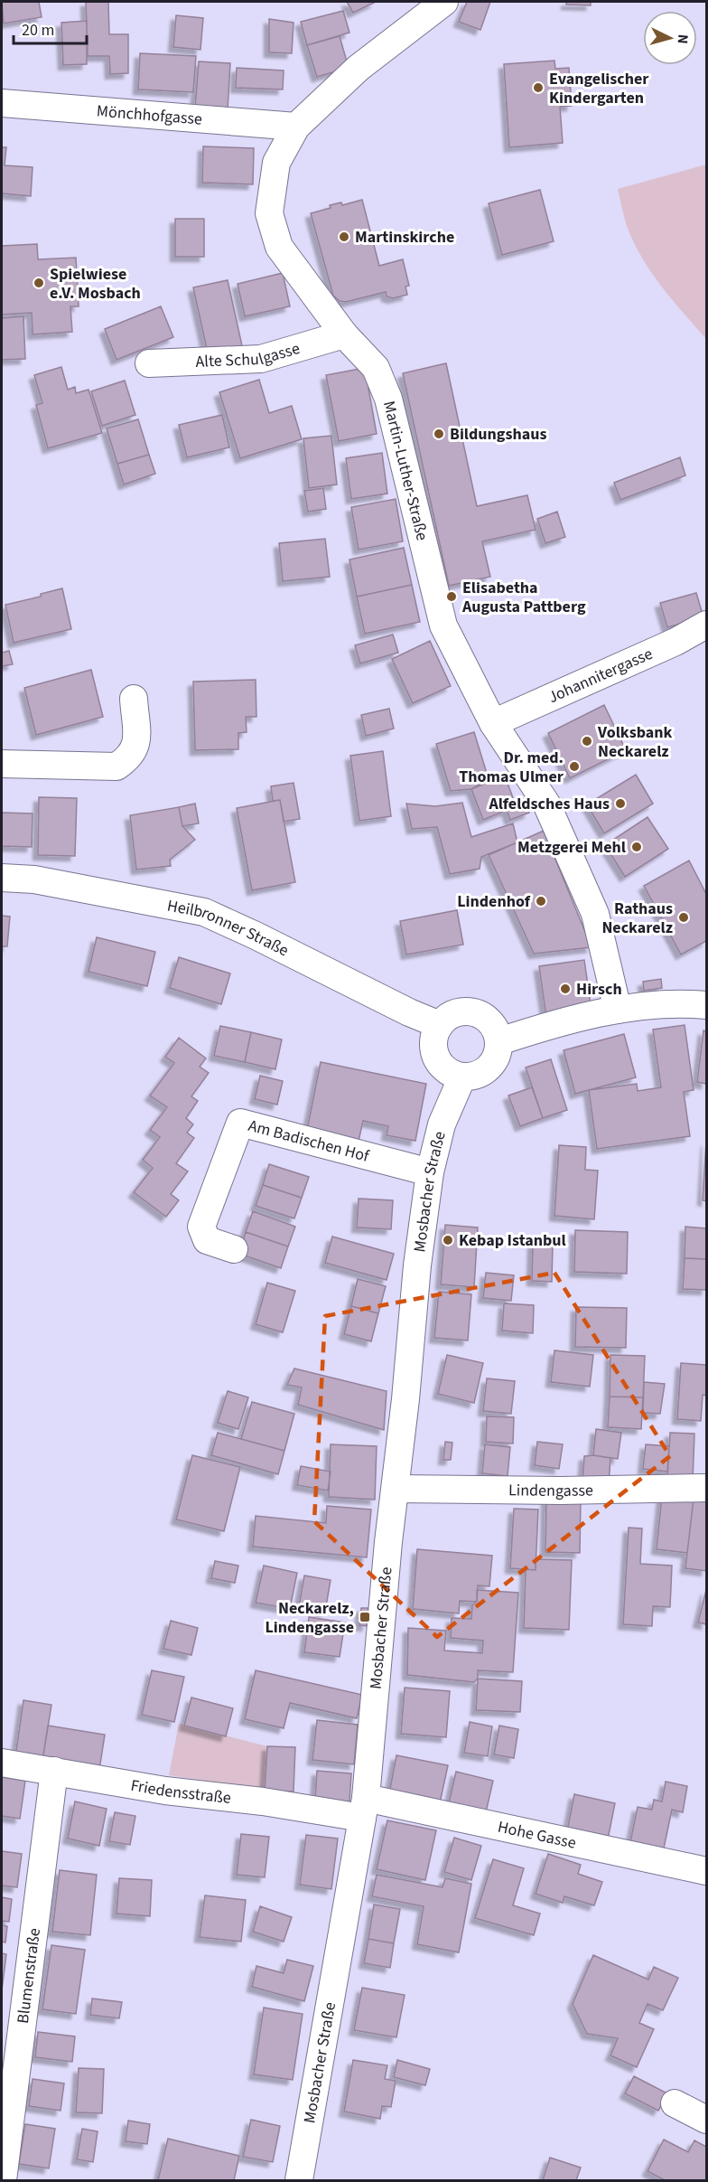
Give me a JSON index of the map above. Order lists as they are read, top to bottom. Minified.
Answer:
{"streets":{"street":["Mönchhofgasse","Alte Schulgasse","Martin-Luther-Straße","Johannitergasse","Heilbronner Straße","Am Badischen Hof","Mosbacher Straße","Lindengasse","Friedensstraße","Hohe Gasse","Blumenstraße"]},"crossings":[["Mönchhofgasse","Martin-Luther-Straße"],["Alte Schulgasse","Martin-Luther-Straße"],["Martin-Luther-Straße","Johannitergasse"],["Heilbronner Straße","Mosbacher Straße"],["Am Badischen Hof","Mosbacher Straße"],["Mosbacher Straße","Lindengasse"],["Mosbacher Straße","Friedensstraße"],["Mosbacher Straße","Hohe Gasse"],["Friedensstraße","Hohe Gasse"],["Friedensstraße","Blumenstraße"]],"places":{"other":["Evangelischer Kindergarten","Martinskirche","Spielwiese e.V. Mosbach","Bildungshaus","Elisabetha Augusta Pattberg","Volksbank Neckarelz","Dr. med. Thomas Ulmer","Alfeldsches Haus","Metzgerei Mehl","Lindenhof","Rathaus Neckarelz","Hirsch","Kebap Istanbul"],"transit":["Neckarelz, Lindengasse"]},"scale_bar":"20 m","north":"right"}
